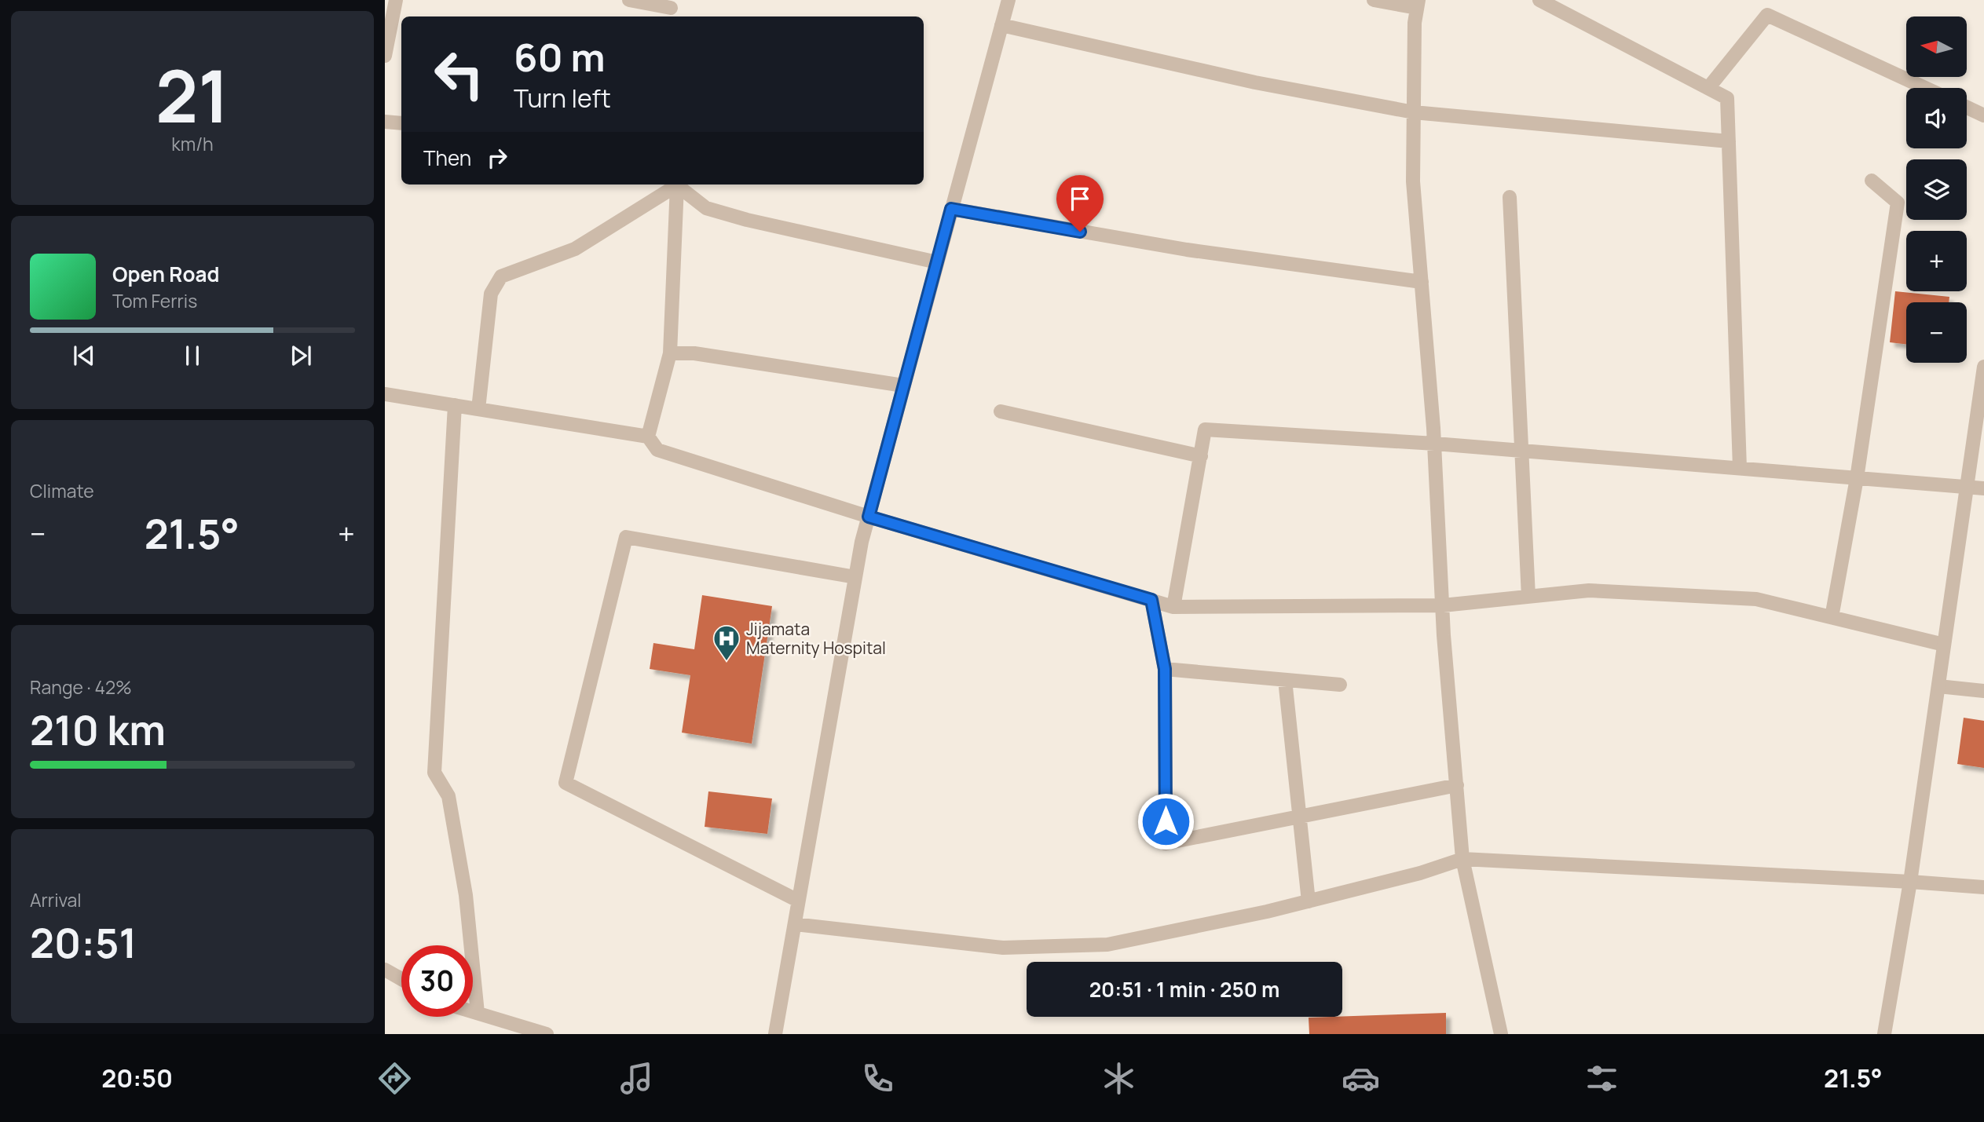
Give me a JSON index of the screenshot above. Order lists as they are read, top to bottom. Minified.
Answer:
{"places":{"hospital":["Jijamata Maternity Hospital"]},"north":"left","page":{"tile":[["21","km/h"],"Climate",["Range · 42%","210 km"],["Arrival","20:51"]],"map_buttons":["+","−"],"turn":["60 m","Turn left"],"then":"Then","song":["Open Road","Tom Ferris"],"heat":["−","21.5°","+"],"limit":"30","trip":"20:51 · 1 min · 250 m","tabs":["20:50","21.5°"]}}
